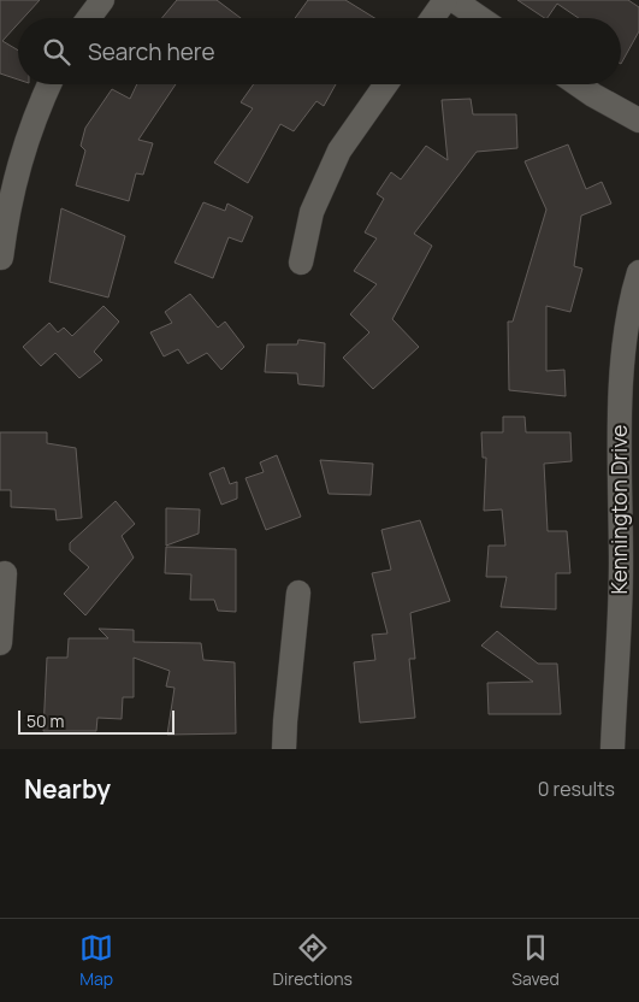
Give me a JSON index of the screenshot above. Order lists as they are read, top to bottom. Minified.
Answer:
{"streets":{"street":["Kennington Drive"]},"scale_bar":"50 m","page":{"search":"Search here","scale":"50 m","heading":["Nearby","0 results"],"nav":["Map","Directions","Saved"]}}
